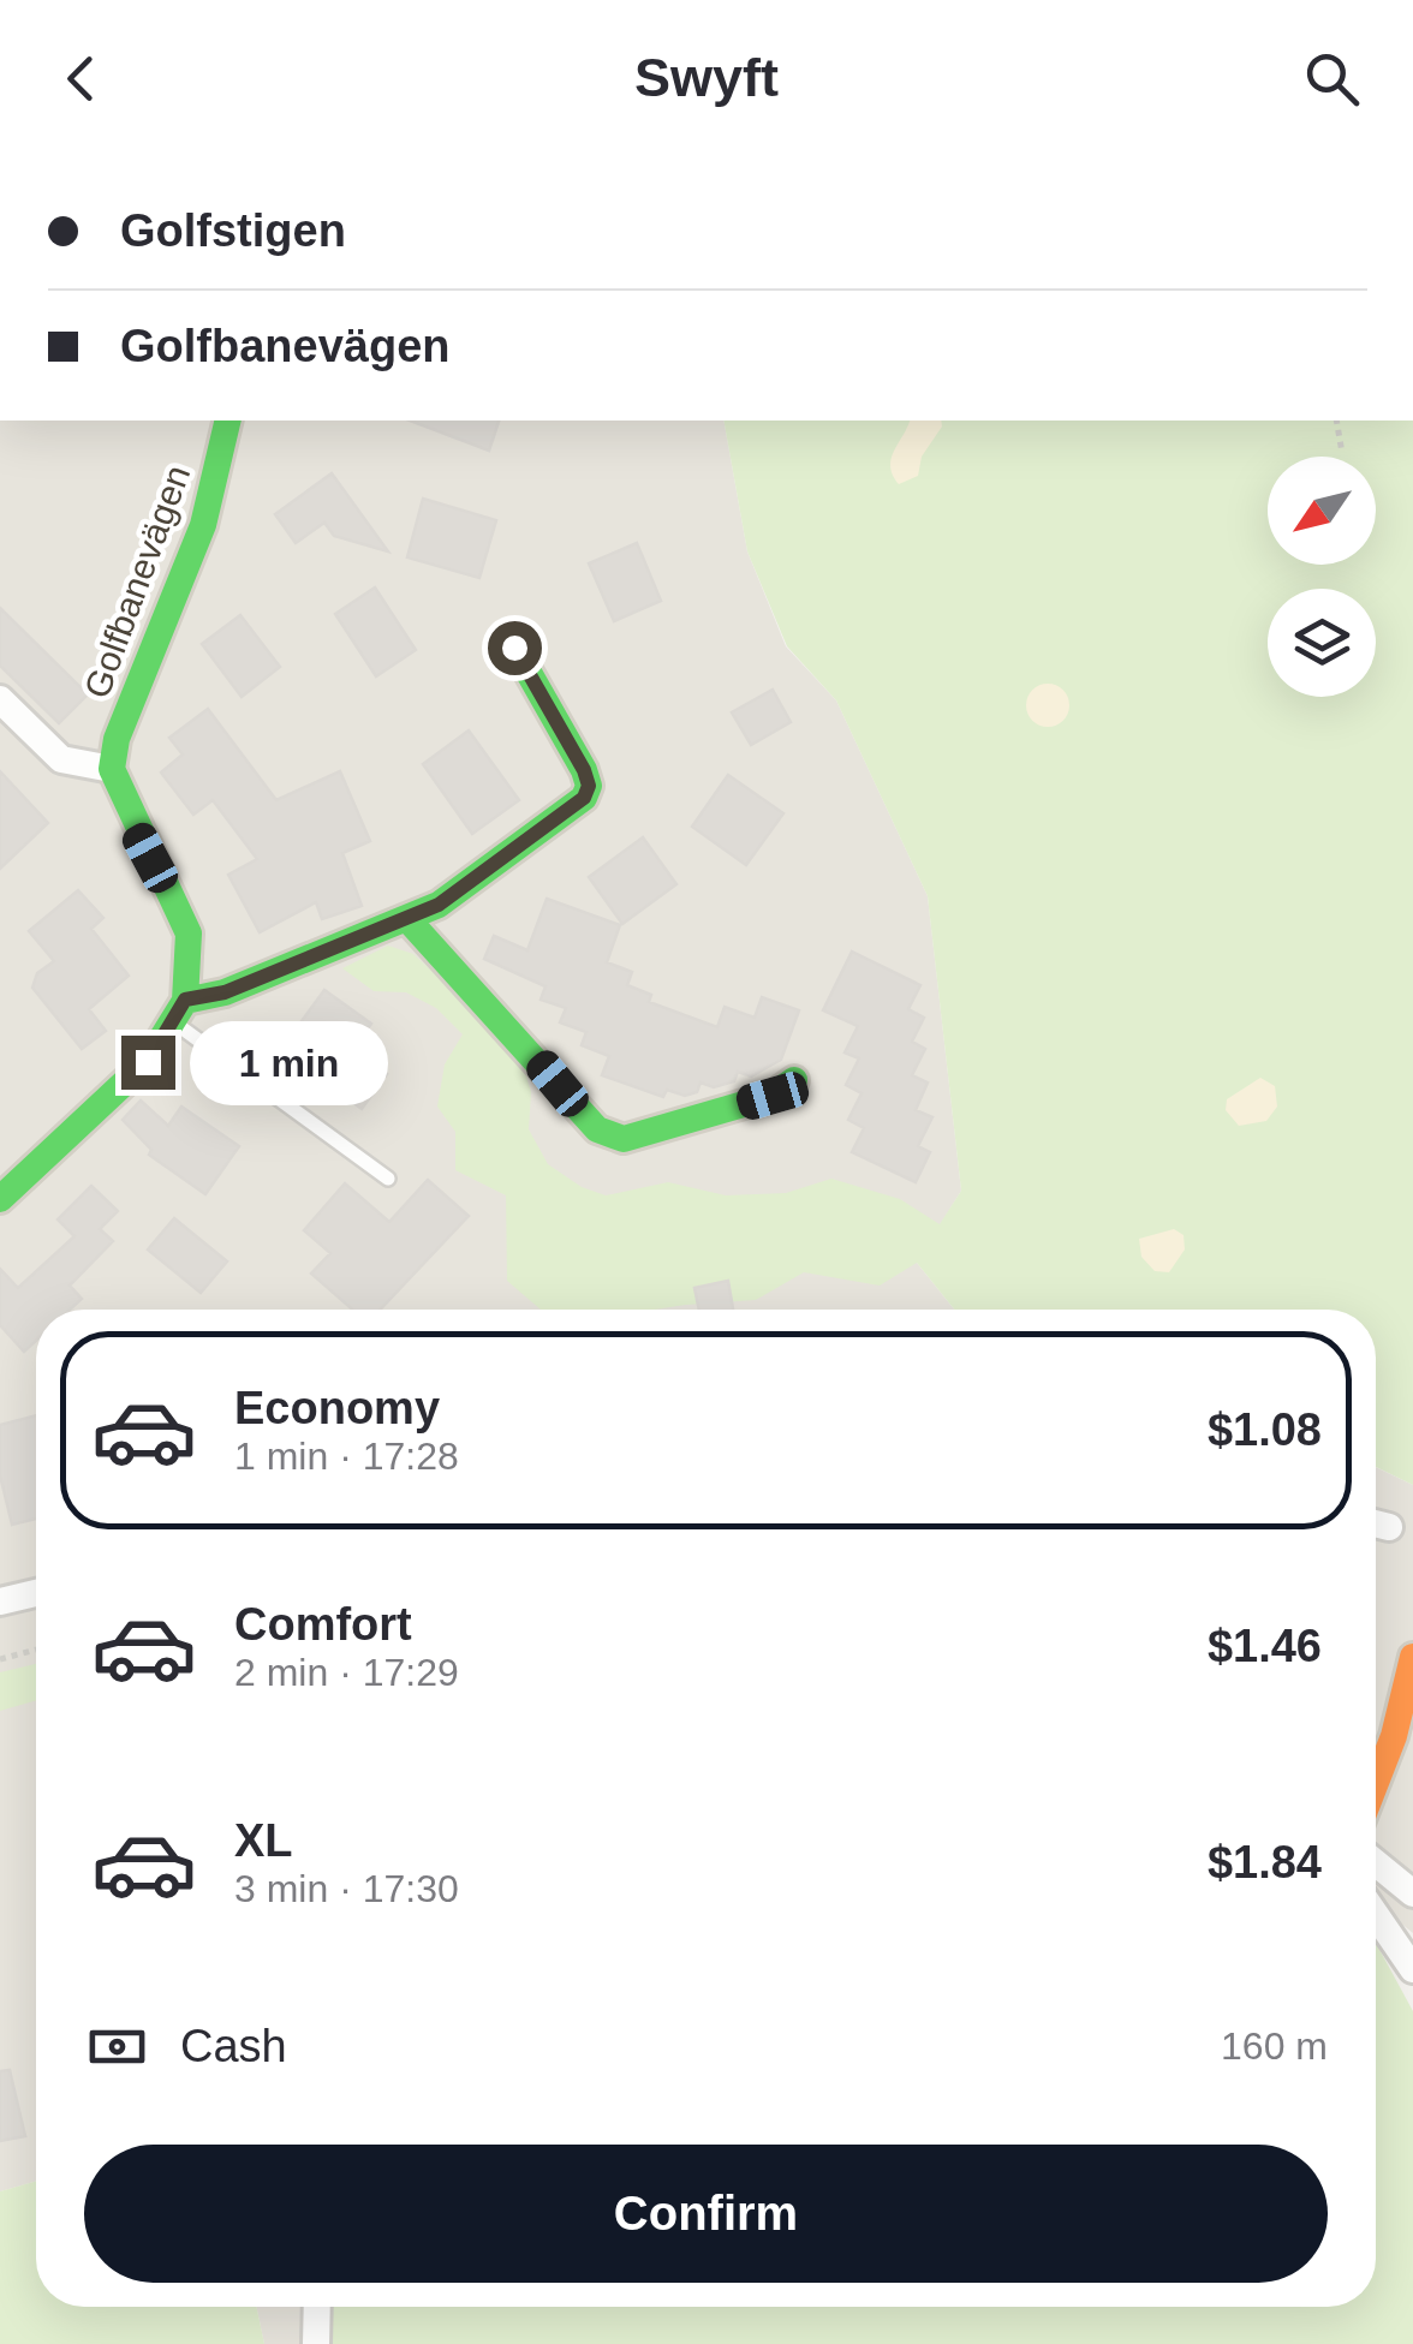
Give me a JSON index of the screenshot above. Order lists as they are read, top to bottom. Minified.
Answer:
{"streets":{"street":["Golfbanevägen"]},"north":"bottom left","page":{"header":"Swyft","banner":["Golfstigen","Golfbanevägen"],"bubble":"1 min","list":[{"name":"Economy","note":"1 min · 17:28","value":"$1.08"},{"name":"Comfort","note":"2 min · 17:29","value":"$1.46"},{"name":"XL","note":"3 min · 17:30","value":"$1.84"}],"pay":["Cash","160 m"],"buttons":"Confirm"}}
